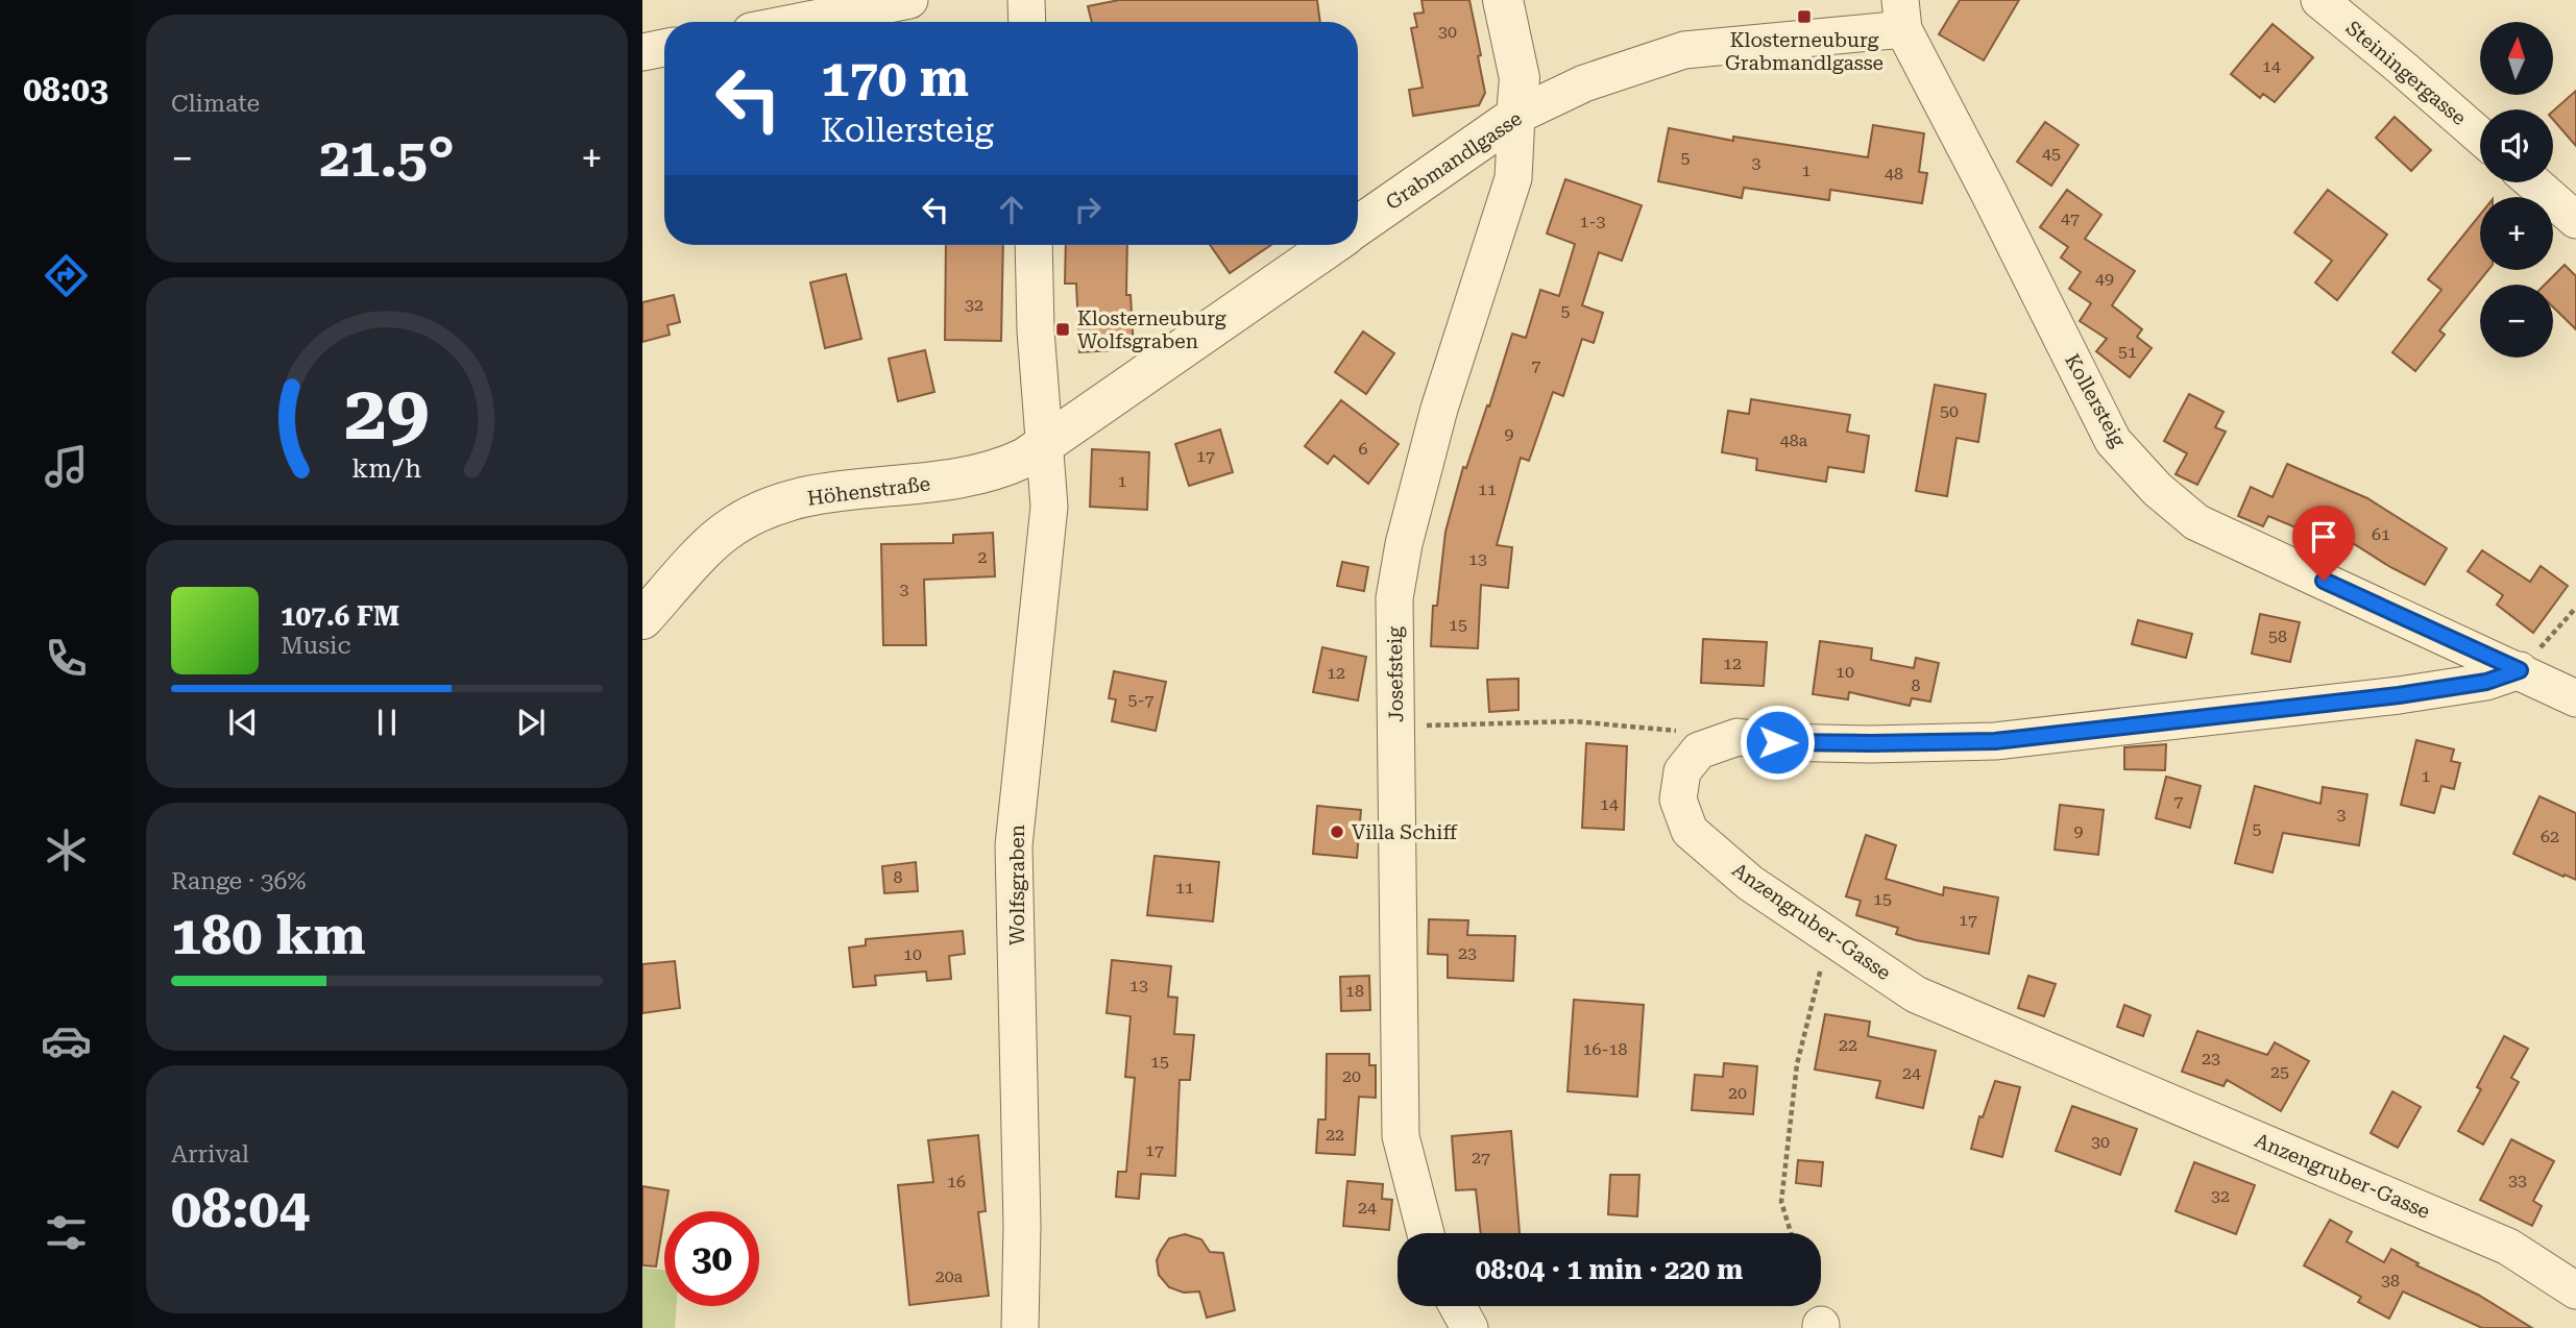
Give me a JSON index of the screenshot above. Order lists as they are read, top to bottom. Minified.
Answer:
{"streets":{"street":["Steiningergasse","Grabmandlgasse","Kollersteig","Höhenstraße","Josefsteig","Wolfsgraben","Anzengruber-Gasse"]},"crossings":[["Grabmandlgasse","Kollersteig"],["Grabmandlgasse","Höhenstraße"],["Grabmandlgasse","Josefsteig"],["Grabmandlgasse","Wolfsgraben"],["Höhenstraße","Wolfsgraben"]],"places":{"transit":["Klosterneuburg Grabmandlgasse","Klosterneuburg Wolfsgraben"],"other":["Villa Schiff"]},"house_numbers":["30","14","45","5","3","1","48","47","1-3","49","32","5","51","7","50","9","48a","6","17","1","11","61","2","13","3","15","58","12","10","12","8","5-7","1","7","14","3","5","9","62","8","11","15","17","23","10","13","18","22","16-18","23","15","25","24","20","20","22","30","17","27","33","16","32","24","20a","38"],"north":"top","page":{"tabs":"08:03","tile":["Climate",["Range · 36%","180 km"],["Arrival","08:04"]],"map_buttons":["+","−"],"turn":["170 m","Kollersteig"],"heat":["−","21.5°","+"],"song":["107.6 FM","Music"],"limit":"30","trip":"08:04 · 1 min · 220 m","gauge":["29","km/h"]}}
